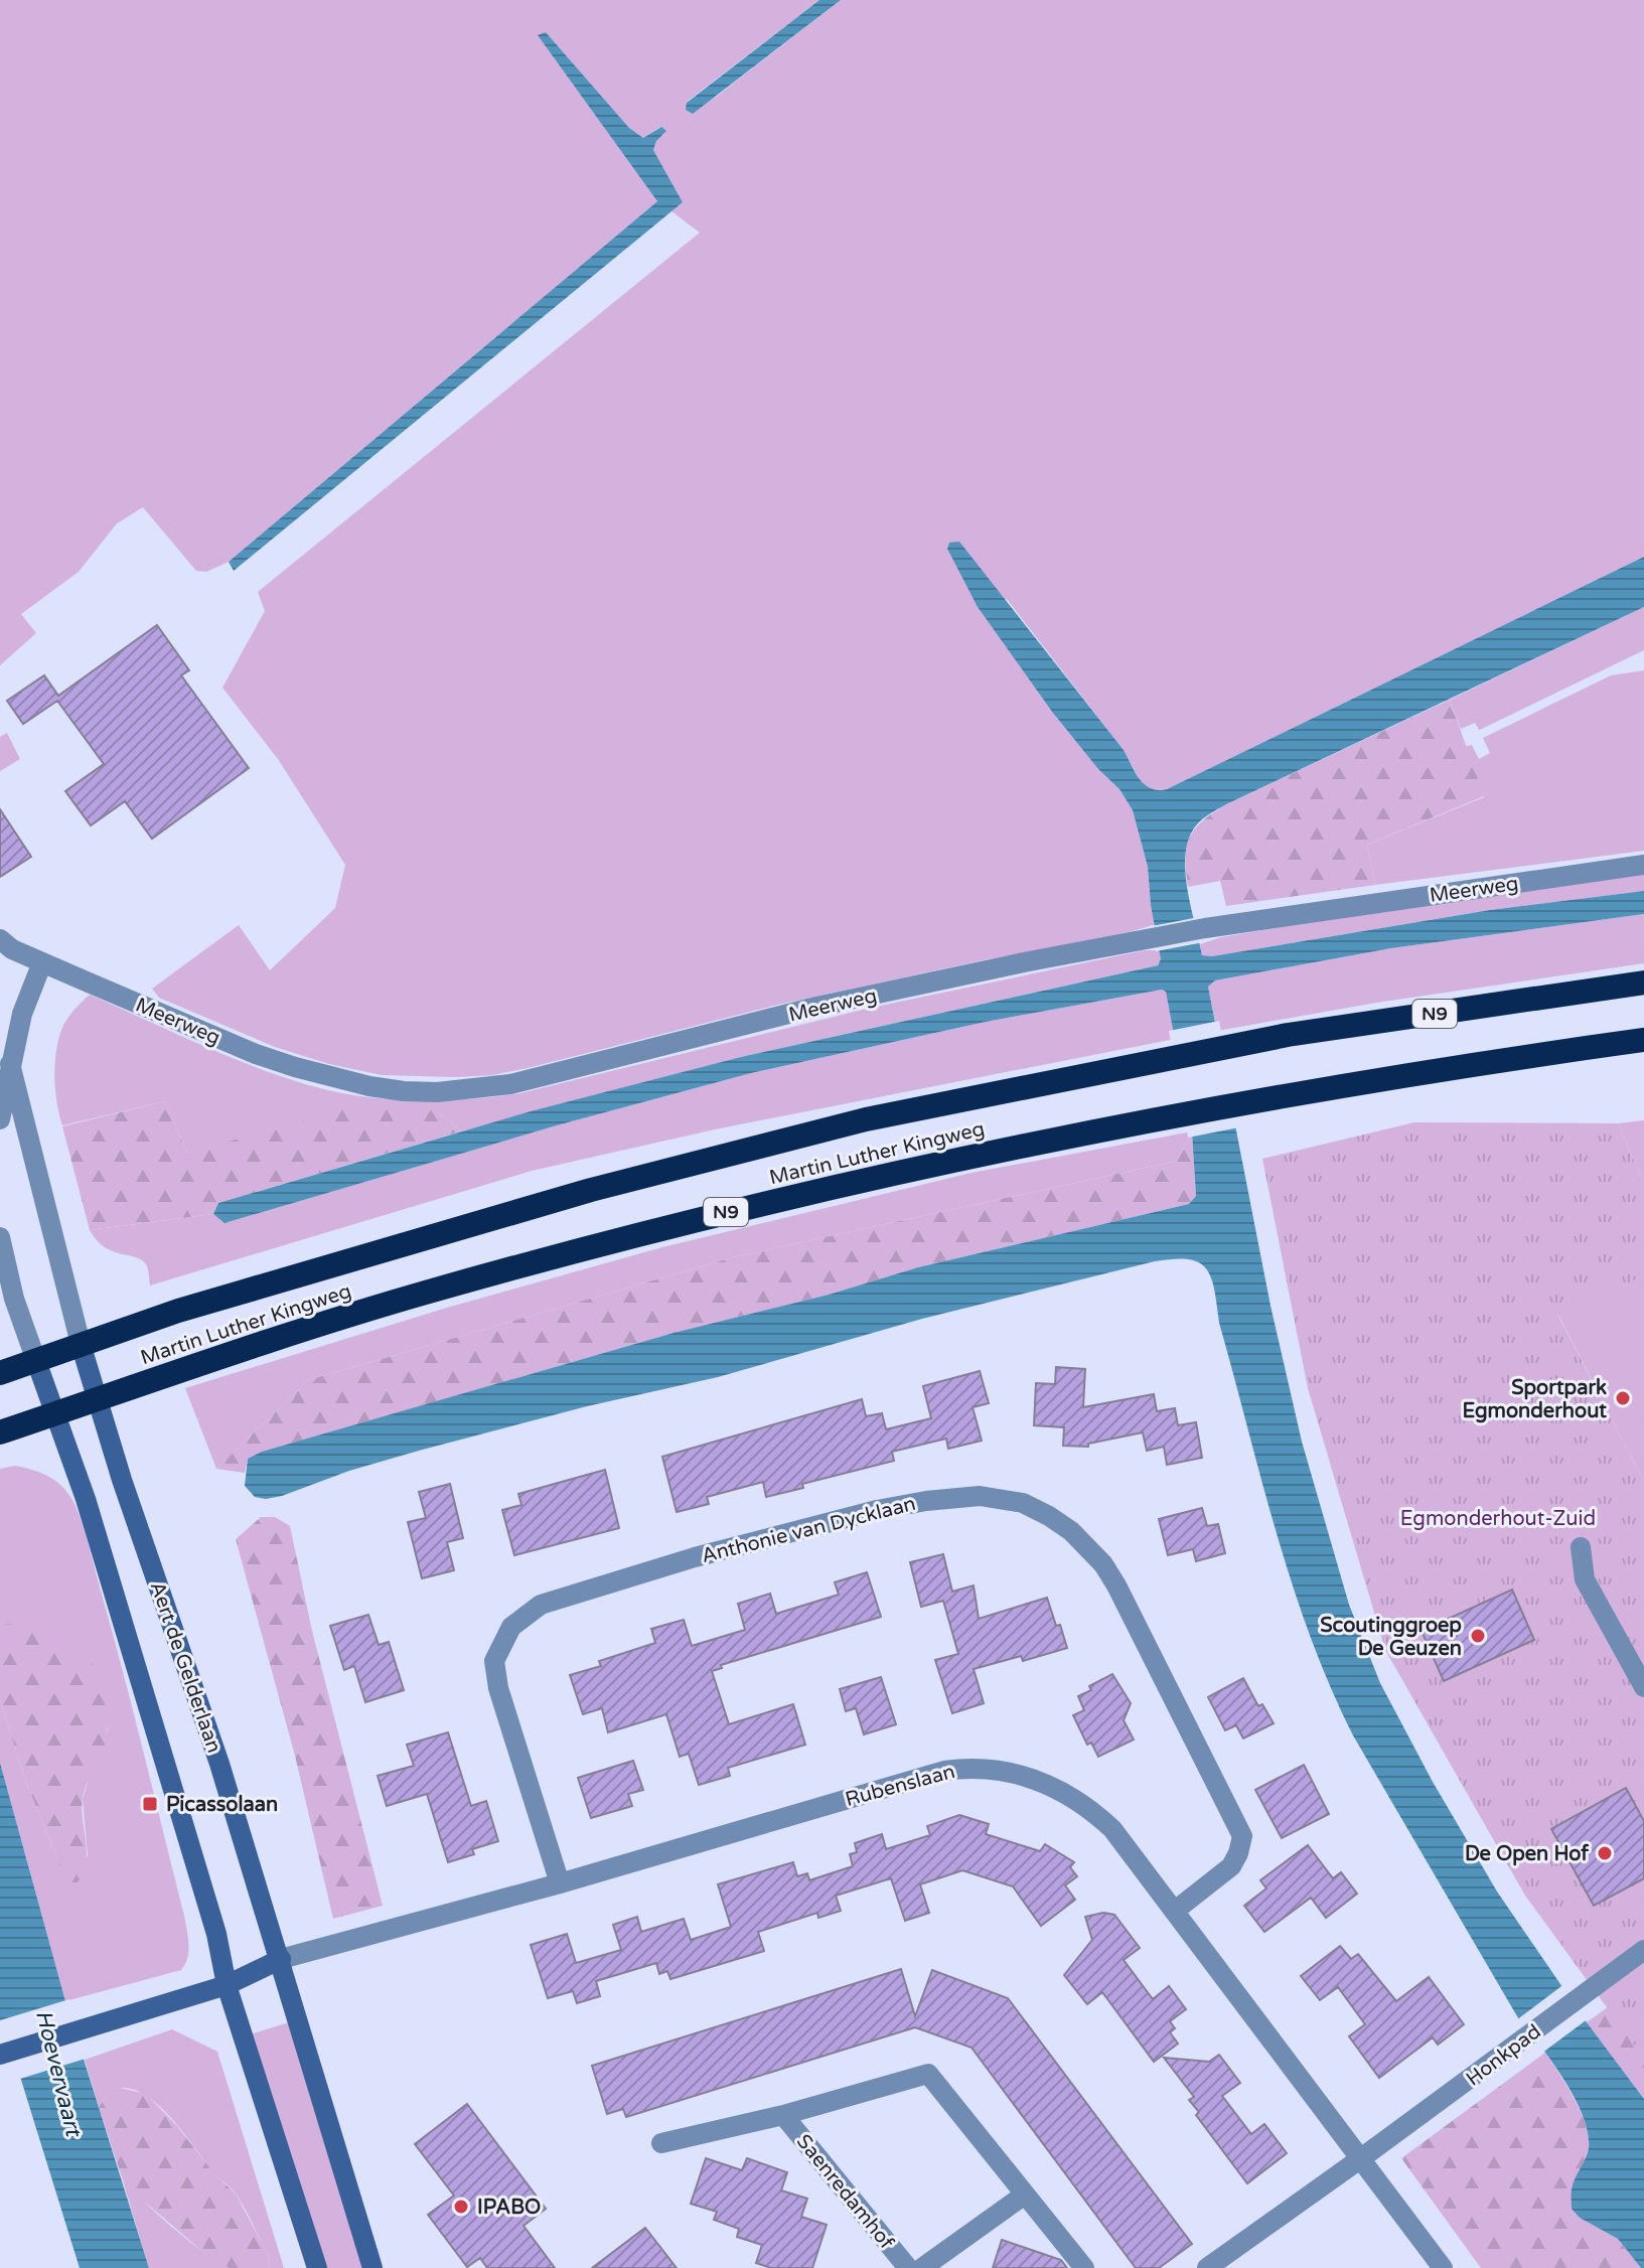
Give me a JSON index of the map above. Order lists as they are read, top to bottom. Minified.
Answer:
{"streets":{"highway":["N9","Martin Luther Kingweg"],"street":["Meerweg","Anthonie van Dycklaan","Aert de Gelderlaan","Rubenslaan","Honkpad","Saenredamhof"]},"crossings":[["Meerweg","Aert de Gelderlaan"],["Martin Luther Kingweg","Aert de Gelderlaan"],["Anthonie van Dycklaan","Rubenslaan"],["Aert de Gelderlaan","Rubenslaan"],["Rubenslaan","Honkpad"]],"water":["Hoevervaart"],"parks":["Egmonderhout-Zuid"],"places":{"other":["Sportpark Egmonderhout","Scoutinggroep De Geuzen","De Open Hof","IPABO"],"transit":["Picassolaan"]}}
